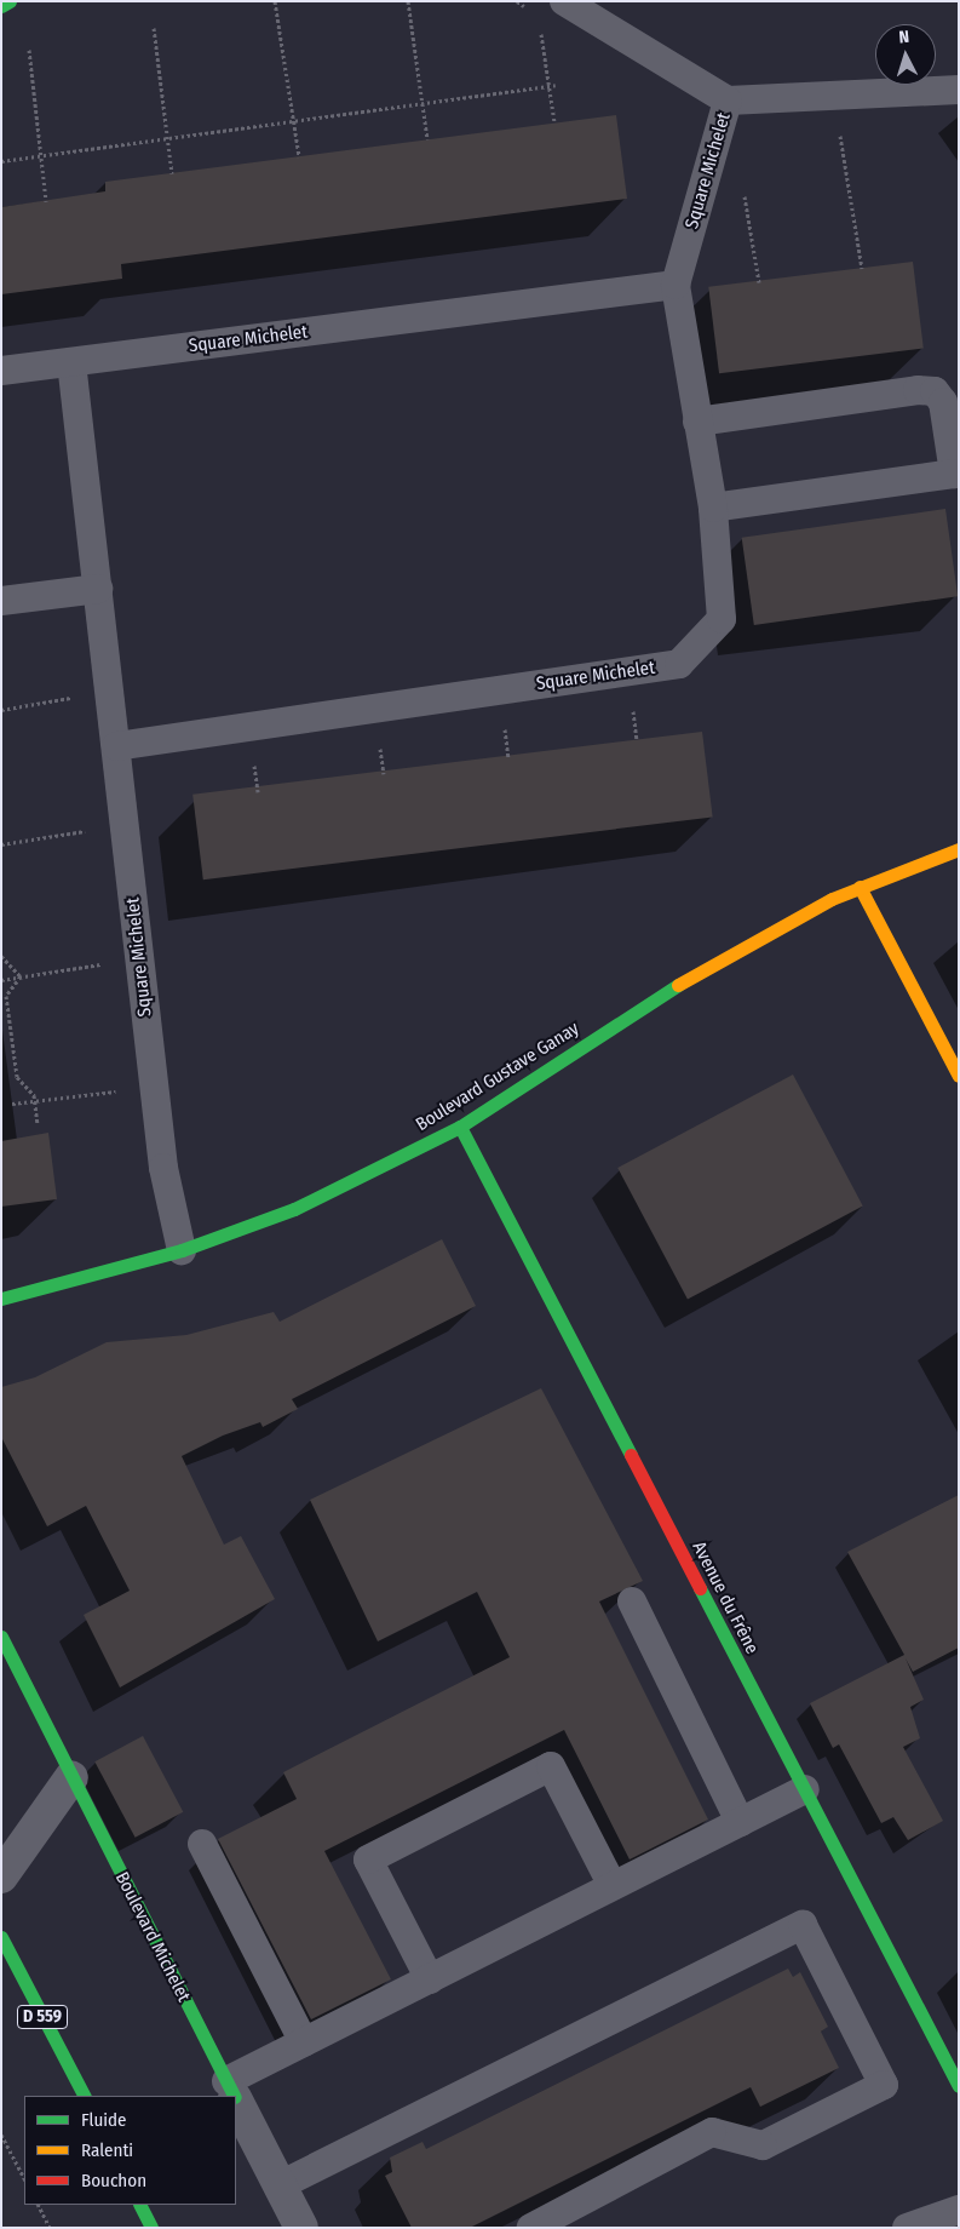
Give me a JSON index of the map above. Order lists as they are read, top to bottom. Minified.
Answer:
{"streets":{"street":["Boulevard Gustave Ganay","Avenue du Frêne","Boulevard Michelet","D 559"],"lane":["Square Michelet"]},"crossings":[["Square Michelet","Boulevard Gustave Ganay"],["Boulevard Gustave Ganay","Avenue du Frêne"]],"legend":["Fluide","Ralenti","Bouchon"],"north":"top"}
